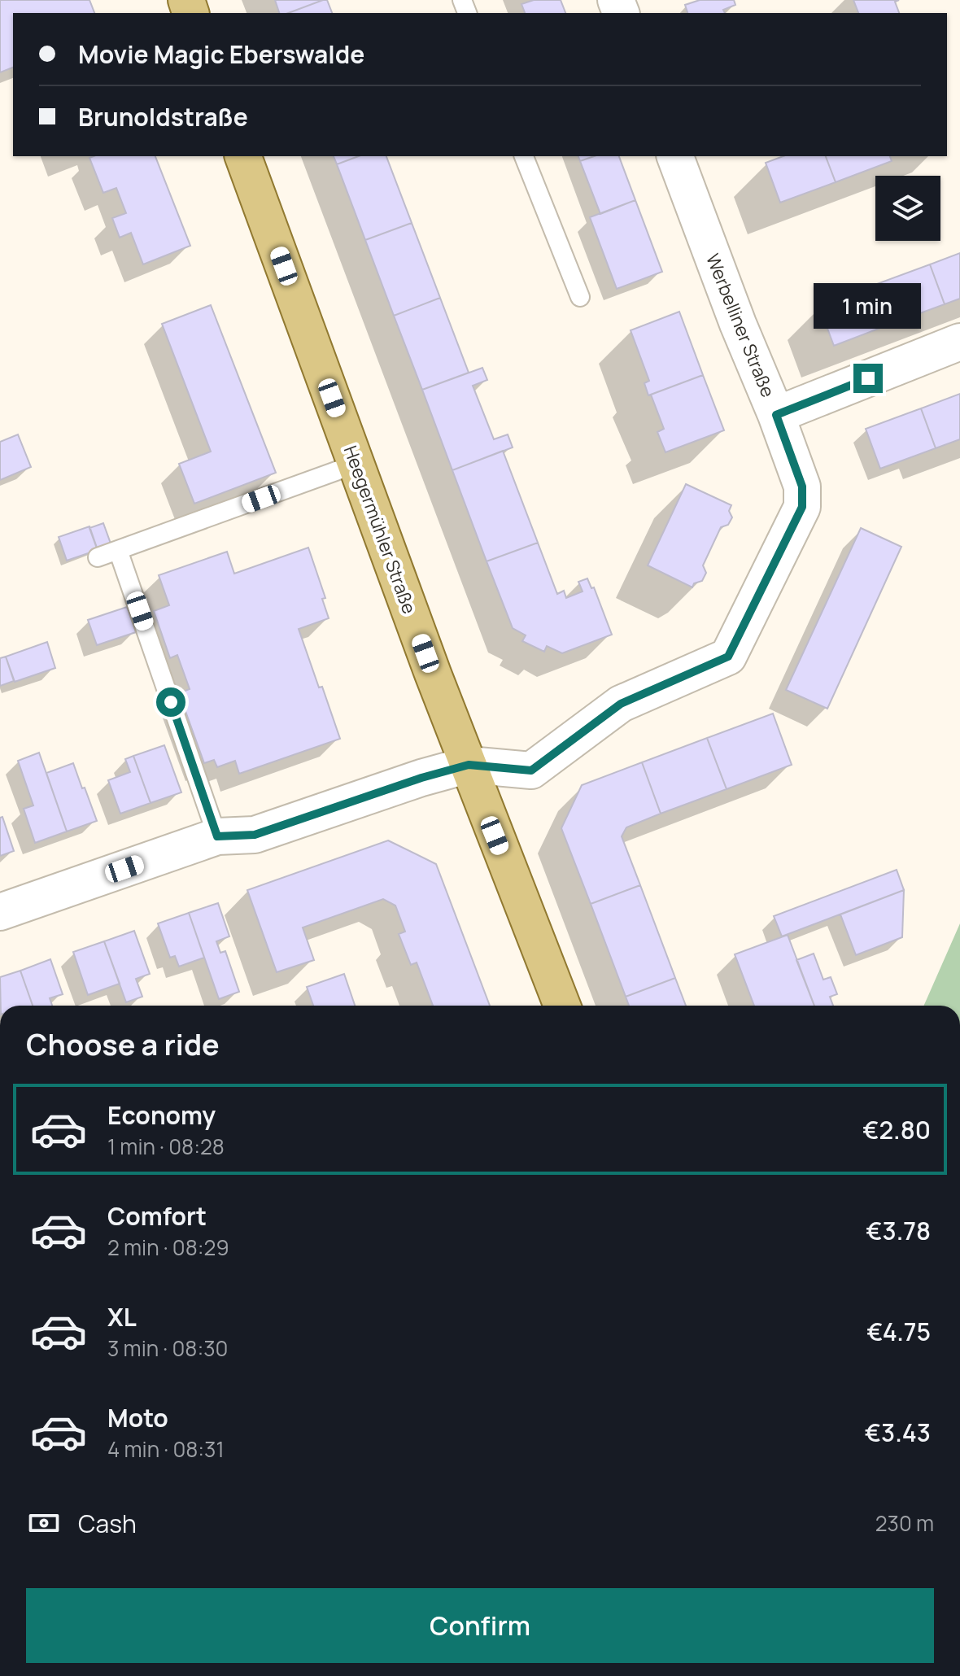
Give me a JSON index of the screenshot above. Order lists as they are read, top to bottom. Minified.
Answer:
{"streets":{"main road":["Heegermühler Straße"],"street":["Werbelliner Straße"]},"crossings":[["Werbelliner Straße","Heegermühler Straße"]],"page":{"banner":["Movie Magic Eberswalde","Brunoldstraße"],"bubble":"1 min","heading":"Choose a ride","list":[{"name":"Economy","note":"1 min · 08:28","value":"€2.80"},{"name":"Comfort","note":"2 min · 08:29","value":"€3.78"},{"name":"XL","note":"3 min · 08:30","value":"€4.75"},{"name":"Moto","note":"4 min · 08:31","value":"€3.43"}],"pay":["Cash","230 m"],"buttons":"Confirm"}}
